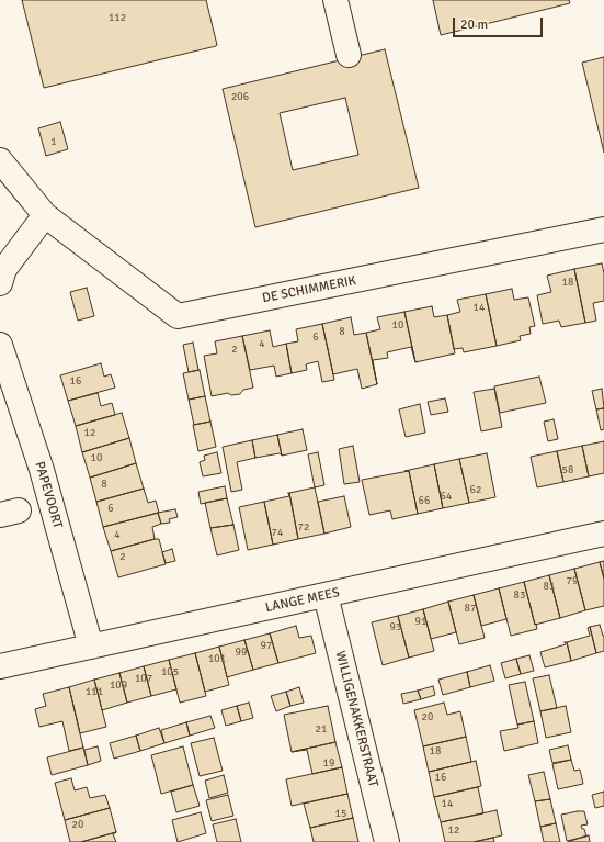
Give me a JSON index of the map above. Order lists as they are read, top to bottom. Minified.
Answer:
{"streets":{"street":["DE SCHIMMERIK","PAPEVOORT","LANGE MEES","WILLIGENAKKERSTRAAT"]},"crossings":[["PAPEVOORT","LANGE MEES"],["LANGE MEES","WILLIGENAKKERSTRAAT"]],"house_numbers":["112","206","1","18","14","10","8","6","4","2","16","12","10","58","8","62","64","66","6","72","74","4","2","79","81","83","87","91","93","97","99","101","105","107","109","111","20","21","18","19","16","14","15","20","12"],"scale_bar":"20 m"}
